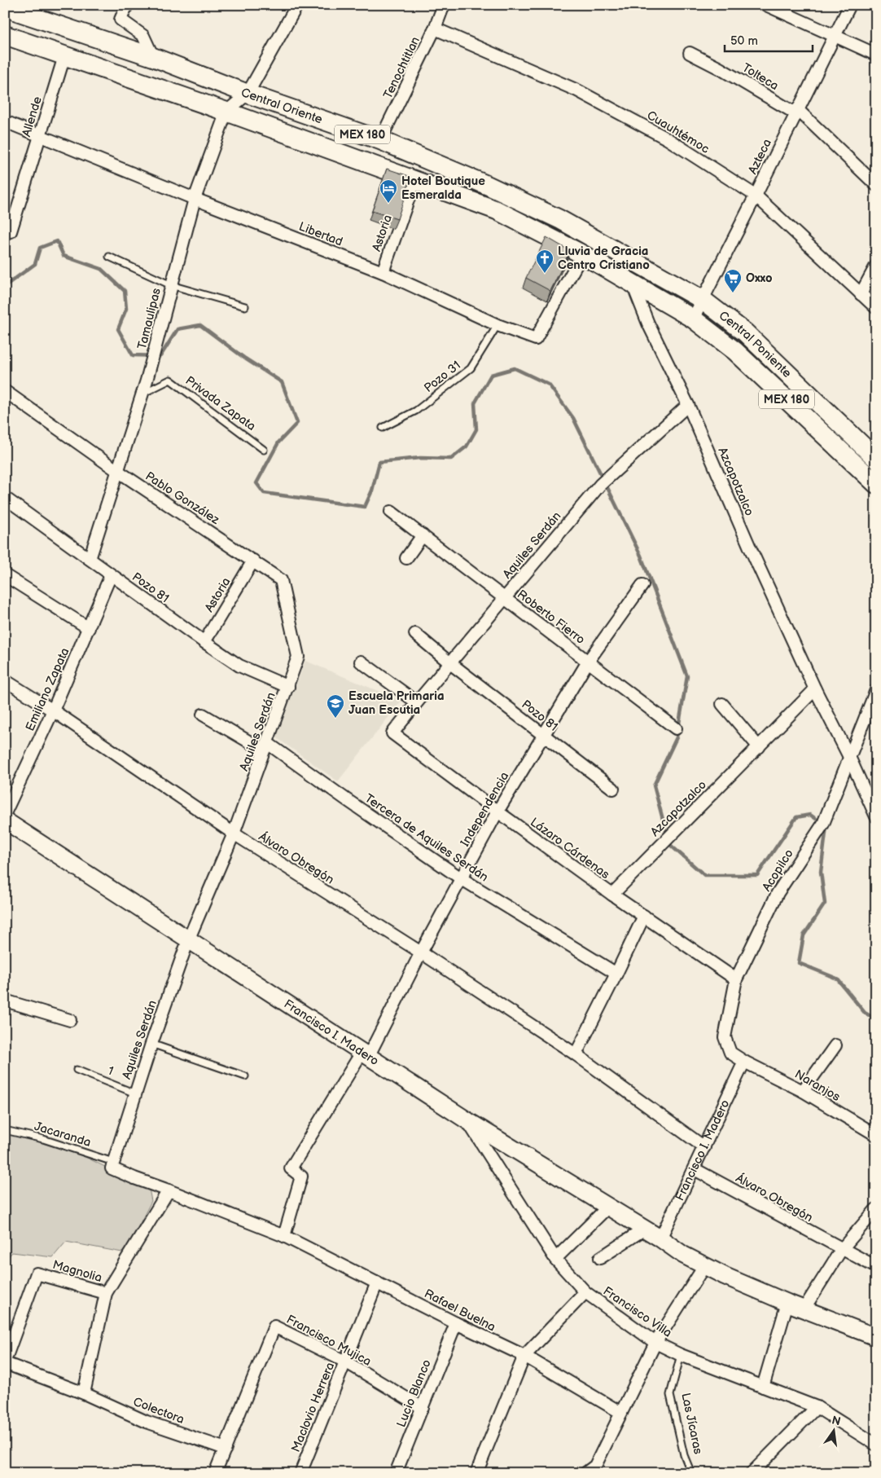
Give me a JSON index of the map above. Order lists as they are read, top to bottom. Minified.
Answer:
{"streets":{"main road":["Central Oriente","MEX 180","Central Poniente"],"street":["Tenochtitlan","Tolteca","Allende","Cuauhtémoc","Azteca","Astoria","Libertad","Tamaulipas","Azcapotzalco","Pablo González","Aquiles Serdán","Pozo 81","Roberto Fierro","Emiliano Zapata","Independencia","Tercera de Aquiles Serdán","Lázaro Cárdenas","Álvaro Obregón","Acopilco","Francisco I. Madero","Naranjos","Magnolia","Rafael Buelna","Francisco Villa","Francisco Mujica","Lucio Blanco","Maclovio Herrera","Colectora"],"lane":["Pozo 31","Privada Zapata","1","Jacaranda","Las Jícaras"]},"crossings":[["Tenochtitlan","Central Oriente"],["Tenochtitlan","Cuauhtémoc"],["Tolteca","Azteca"],["Central Oriente","Allende"],["Central Oriente","Azteca"],["Central Oriente","Astoria"],["Central Oriente","Libertad"],["Central Oriente","Tamaulipas"],["Central Oriente","Central Poniente"],["Central Oriente","Azcapotzalco"],["Allende","Libertad"],["Cuauhtémoc","Azteca"],["Azteca","Central Poniente"],["Astoria","Libertad"],["Astoria","Pablo González"],["Astoria","Pozo 81"],["Libertad","Tamaulipas"],["Libertad","Pozo 31"],["Tamaulipas","Privada Zapata"],["Tamaulipas","Pablo González"],["Tamaulipas","Pozo 81"],["Azcapotzalco","Aquiles Serdán"],["Azcapotzalco","Lázaro Cárdenas"],["Azcapotzalco","Acopilco"],["Pablo González","Aquiles Serdán"],["Aquiles Serdán","Pozo 81"],["Aquiles Serdán","Roberto Fierro"],["Aquiles Serdán","Tercera de Aquiles Serdán"],["Aquiles Serdán","Lázaro Cárdenas"],["Aquiles Serdán","Álvaro Obregón"],["Aquiles Serdán","Francisco I. Madero"],["Aquiles Serdán","1"],["Aquiles Serdán","Jacaranda"],["Pozo 81","Emiliano Zapata"],["Pozo 81","Independencia"],["Roberto Fierro","Independencia"],["Emiliano Zapata","Álvaro Obregón"],["Independencia","Tercera de Aquiles Serdán"],["Independencia","Lázaro Cárdenas"],["Independencia","Álvaro Obregón"],["Independencia","Francisco I. Madero"],["Independencia","Rafael Buelna"],["Lázaro Cárdenas","Acopilco"],["Álvaro Obregón","Francisco I. Madero"],["Acopilco","Francisco I. Madero"],["Acopilco","Naranjos"],["Francisco I. Madero","Naranjos"],["Francisco I. Madero","Francisco Villa"],["Magnolia","Colectora"],["Rafael Buelna","Lucio Blanco"],["Rafael Buelna","Maclovio Herrera"],["Francisco Villa","Las Jícaras"],["Francisco Mujica","Lucio Blanco"],["Francisco Mujica","Maclovio Herrera"],["Francisco Mujica","Colectora"]],"places":{"hotel":["Hotel Boutique Esmeralda"],"church":["Lluvia de Gracia Centro Cristiano"],"supermarket":["Oxxo"],"school or university":["Escuela Primaria Juan Escutia"]},"scale_bar":"50 m","north":"top"}
